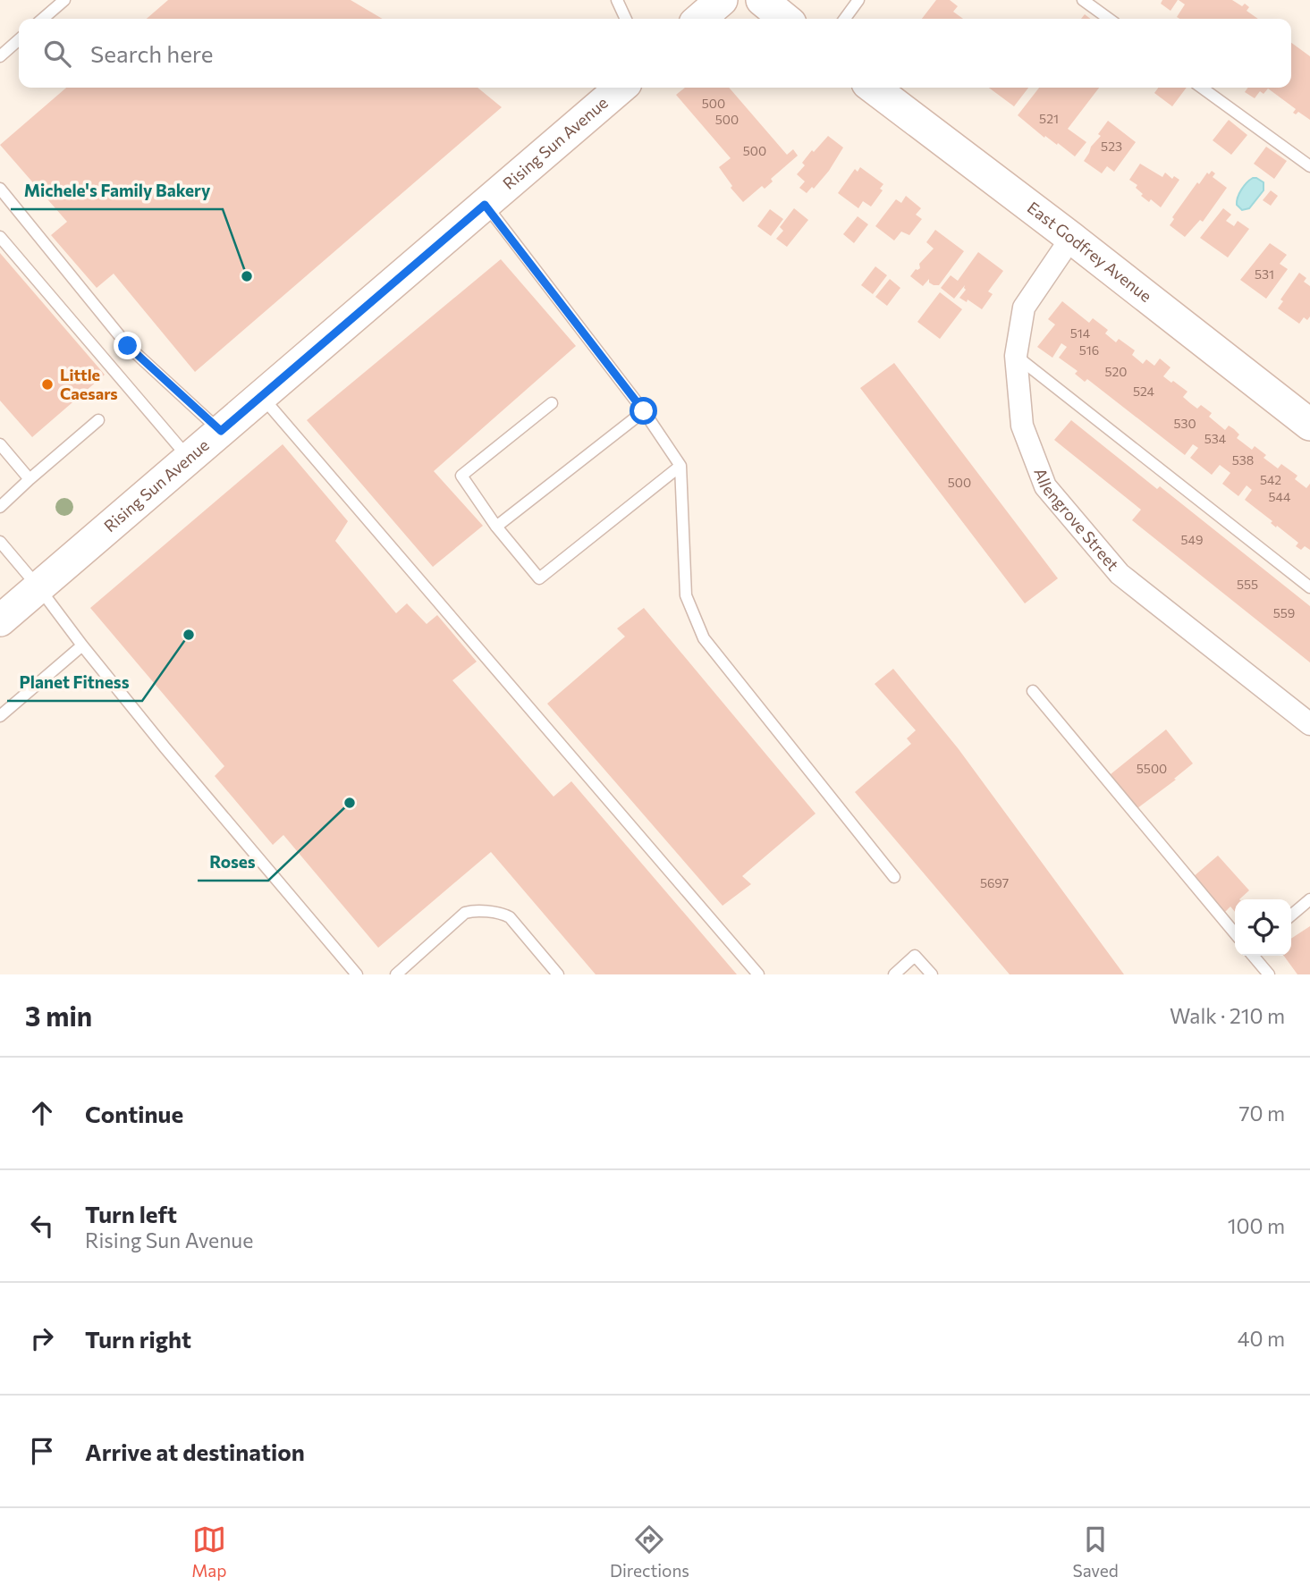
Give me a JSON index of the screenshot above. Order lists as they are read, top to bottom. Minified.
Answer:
{"streets":{"main road":["Rising Sun Avenue","East Godfrey Avenue"],"street":["Allengrove Street"]},"crossings":[["East Godfrey Avenue","Allengrove Street"]],"places":["Michele's Family Bakery","Little Caesars","Planet Fitness","Roses"],"house_numbers":["500","521","500","523","500","531","514","516","520","524","530","534","538","542","500","544","549","555","559","5500","5697"],"page":{"search":"Search here","heading":["3 min","Walk · 210 m"],"list":[["Continue","70 m"],["Turn left","Rising Sun Avenue","100 m"],["Turn right","40 m"],"Arrive at destination"],"nav":["Map","Directions","Saved"]}}
